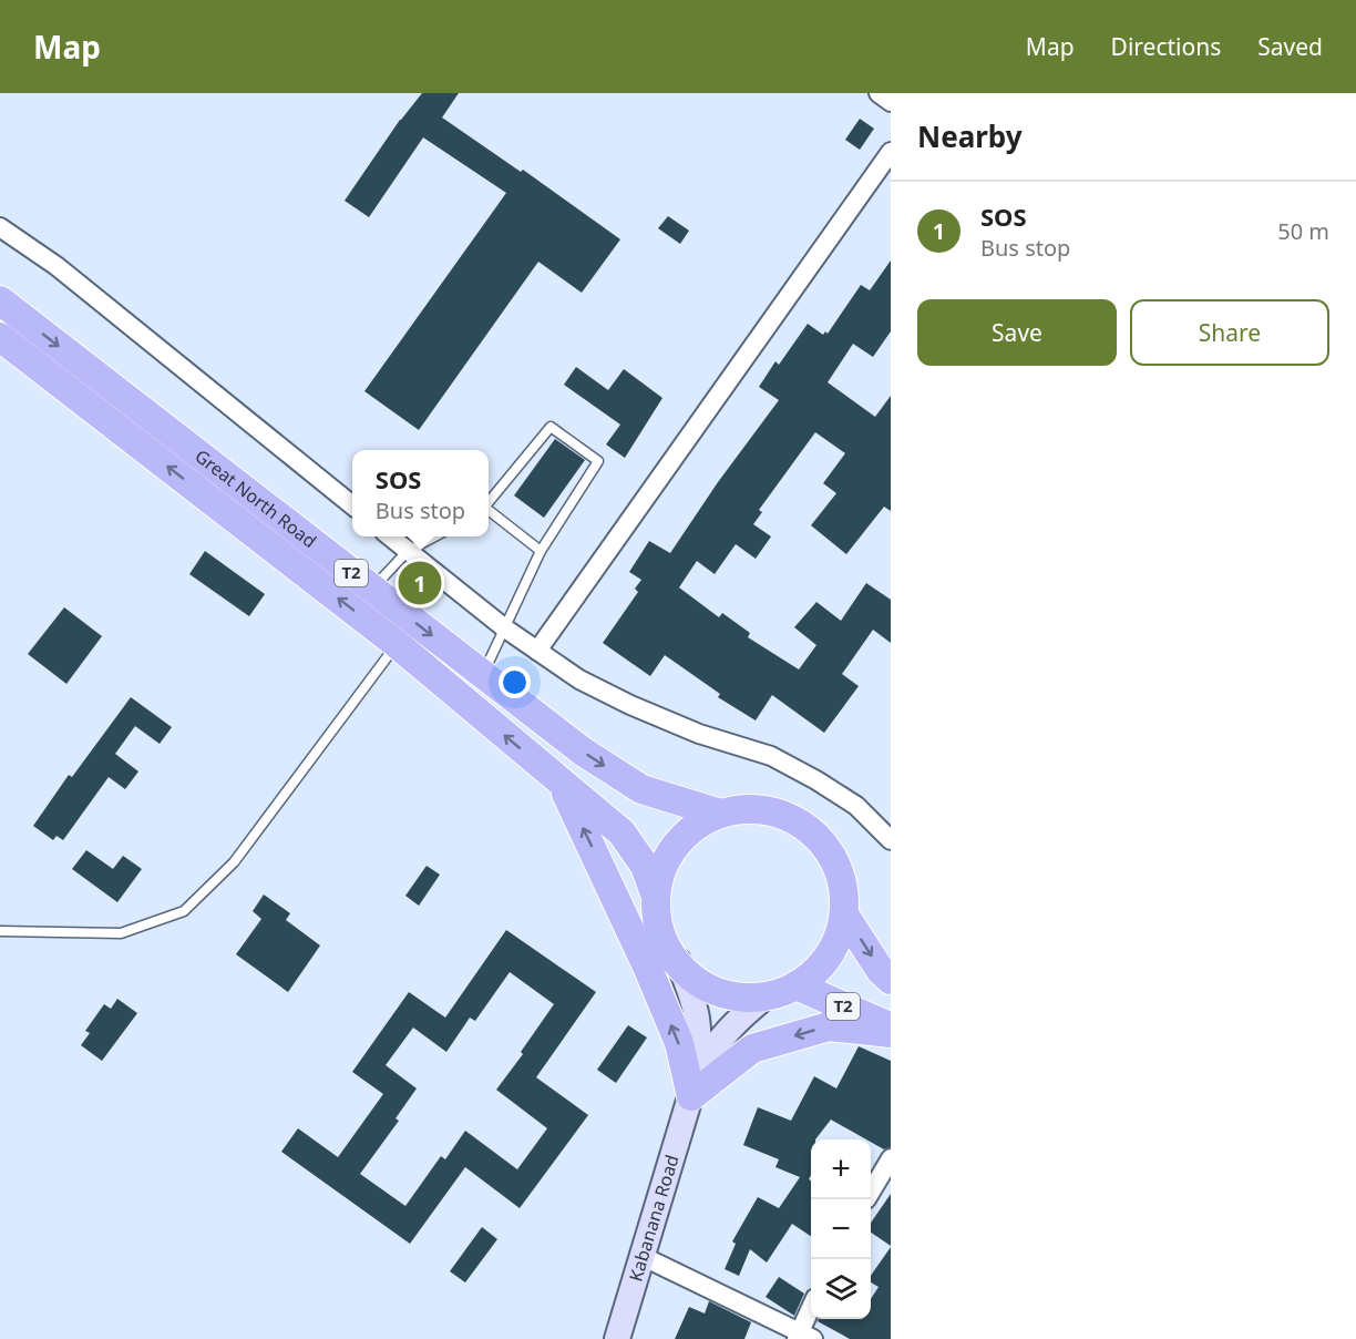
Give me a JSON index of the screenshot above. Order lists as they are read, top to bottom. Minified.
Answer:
{"streets":{"main road":["Great North Road","T2"],"street":["Kabanana Road"]},"crossings":[["Great North Road","T2"]],"page":{"header":"Map","nav":["Map","Directions","Saved"],"heading":"Nearby","list":[{"mark":"1","name":"SOS","note":"Bus stop","value":"50 m"}],"buttons":["Save","Share"],"popup":["SOS","Bus stop"],"pins":"1","map_buttons":["+","−"]}}
